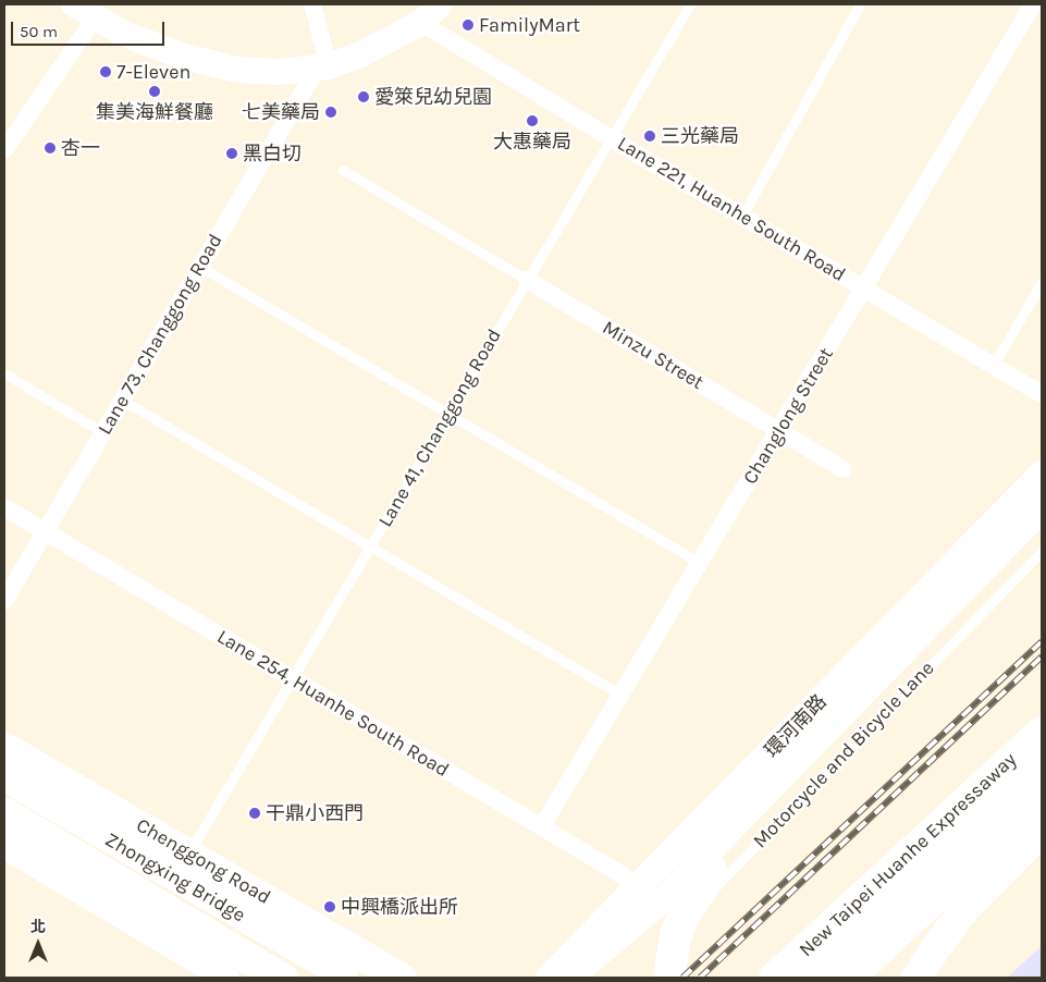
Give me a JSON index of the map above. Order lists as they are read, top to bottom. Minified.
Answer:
{"streets":{"highway":["New Taipei Huanhe Expressaway"],"street":["Lane 221, Huanhe South Road","Lane 73, Changgong Road","Minzu Street","Changlong Street","Lane 254, Huanhe South Road","環河南路","Chenggong Road","Zhongxing Bridge"],"lane":["Lane 41, Changgong Road","Motorcycle and Bicycle Lane"]},"crossings":[["Lane 221, Huanhe South Road","Changlong Street"],["Lane 221, Huanhe South Road","Lane 41, Changgong Road"],["Lane 73, Changgong Road","Lane 254, Huanhe South Road"],["Minzu Street","Changlong Street"],["Minzu Street","Lane 41, Changgong Road"],["Changlong Street","Lane 254, Huanhe South Road"],["Lane 41, Changgong Road","Lane 254, Huanhe South Road"],["Lane 41, Changgong Road","Chenggong Road"],["Lane 254, Huanhe South Road","環河南路"]],"places":["FamilyMart","7-Eleven","集美海鮮餐廳","愛箂兒幼兒園","七美藥局","大惠藥局","三光藥局","杏一","黑白切","干鼎小西門","中興橋派出所"],"scale_bar":"50 m","north":"top"}
